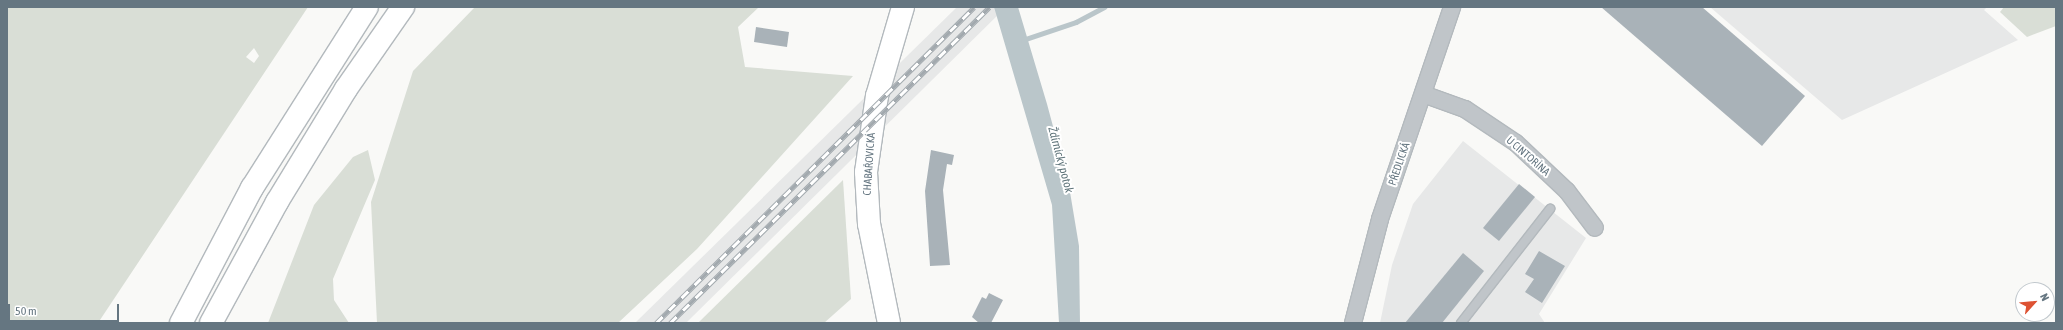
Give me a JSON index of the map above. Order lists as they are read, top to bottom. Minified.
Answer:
{"streets":{"main road":["CHABAŘOVICKÁ"],"street":["U CINTORÍNA","PŘEDLICKÁ"]},"crossings":[["U CINTORÍNA","PŘEDLICKÁ"]],"water":["Ždírnický potok"],"scale_bar":"50 m","north":"top right"}
